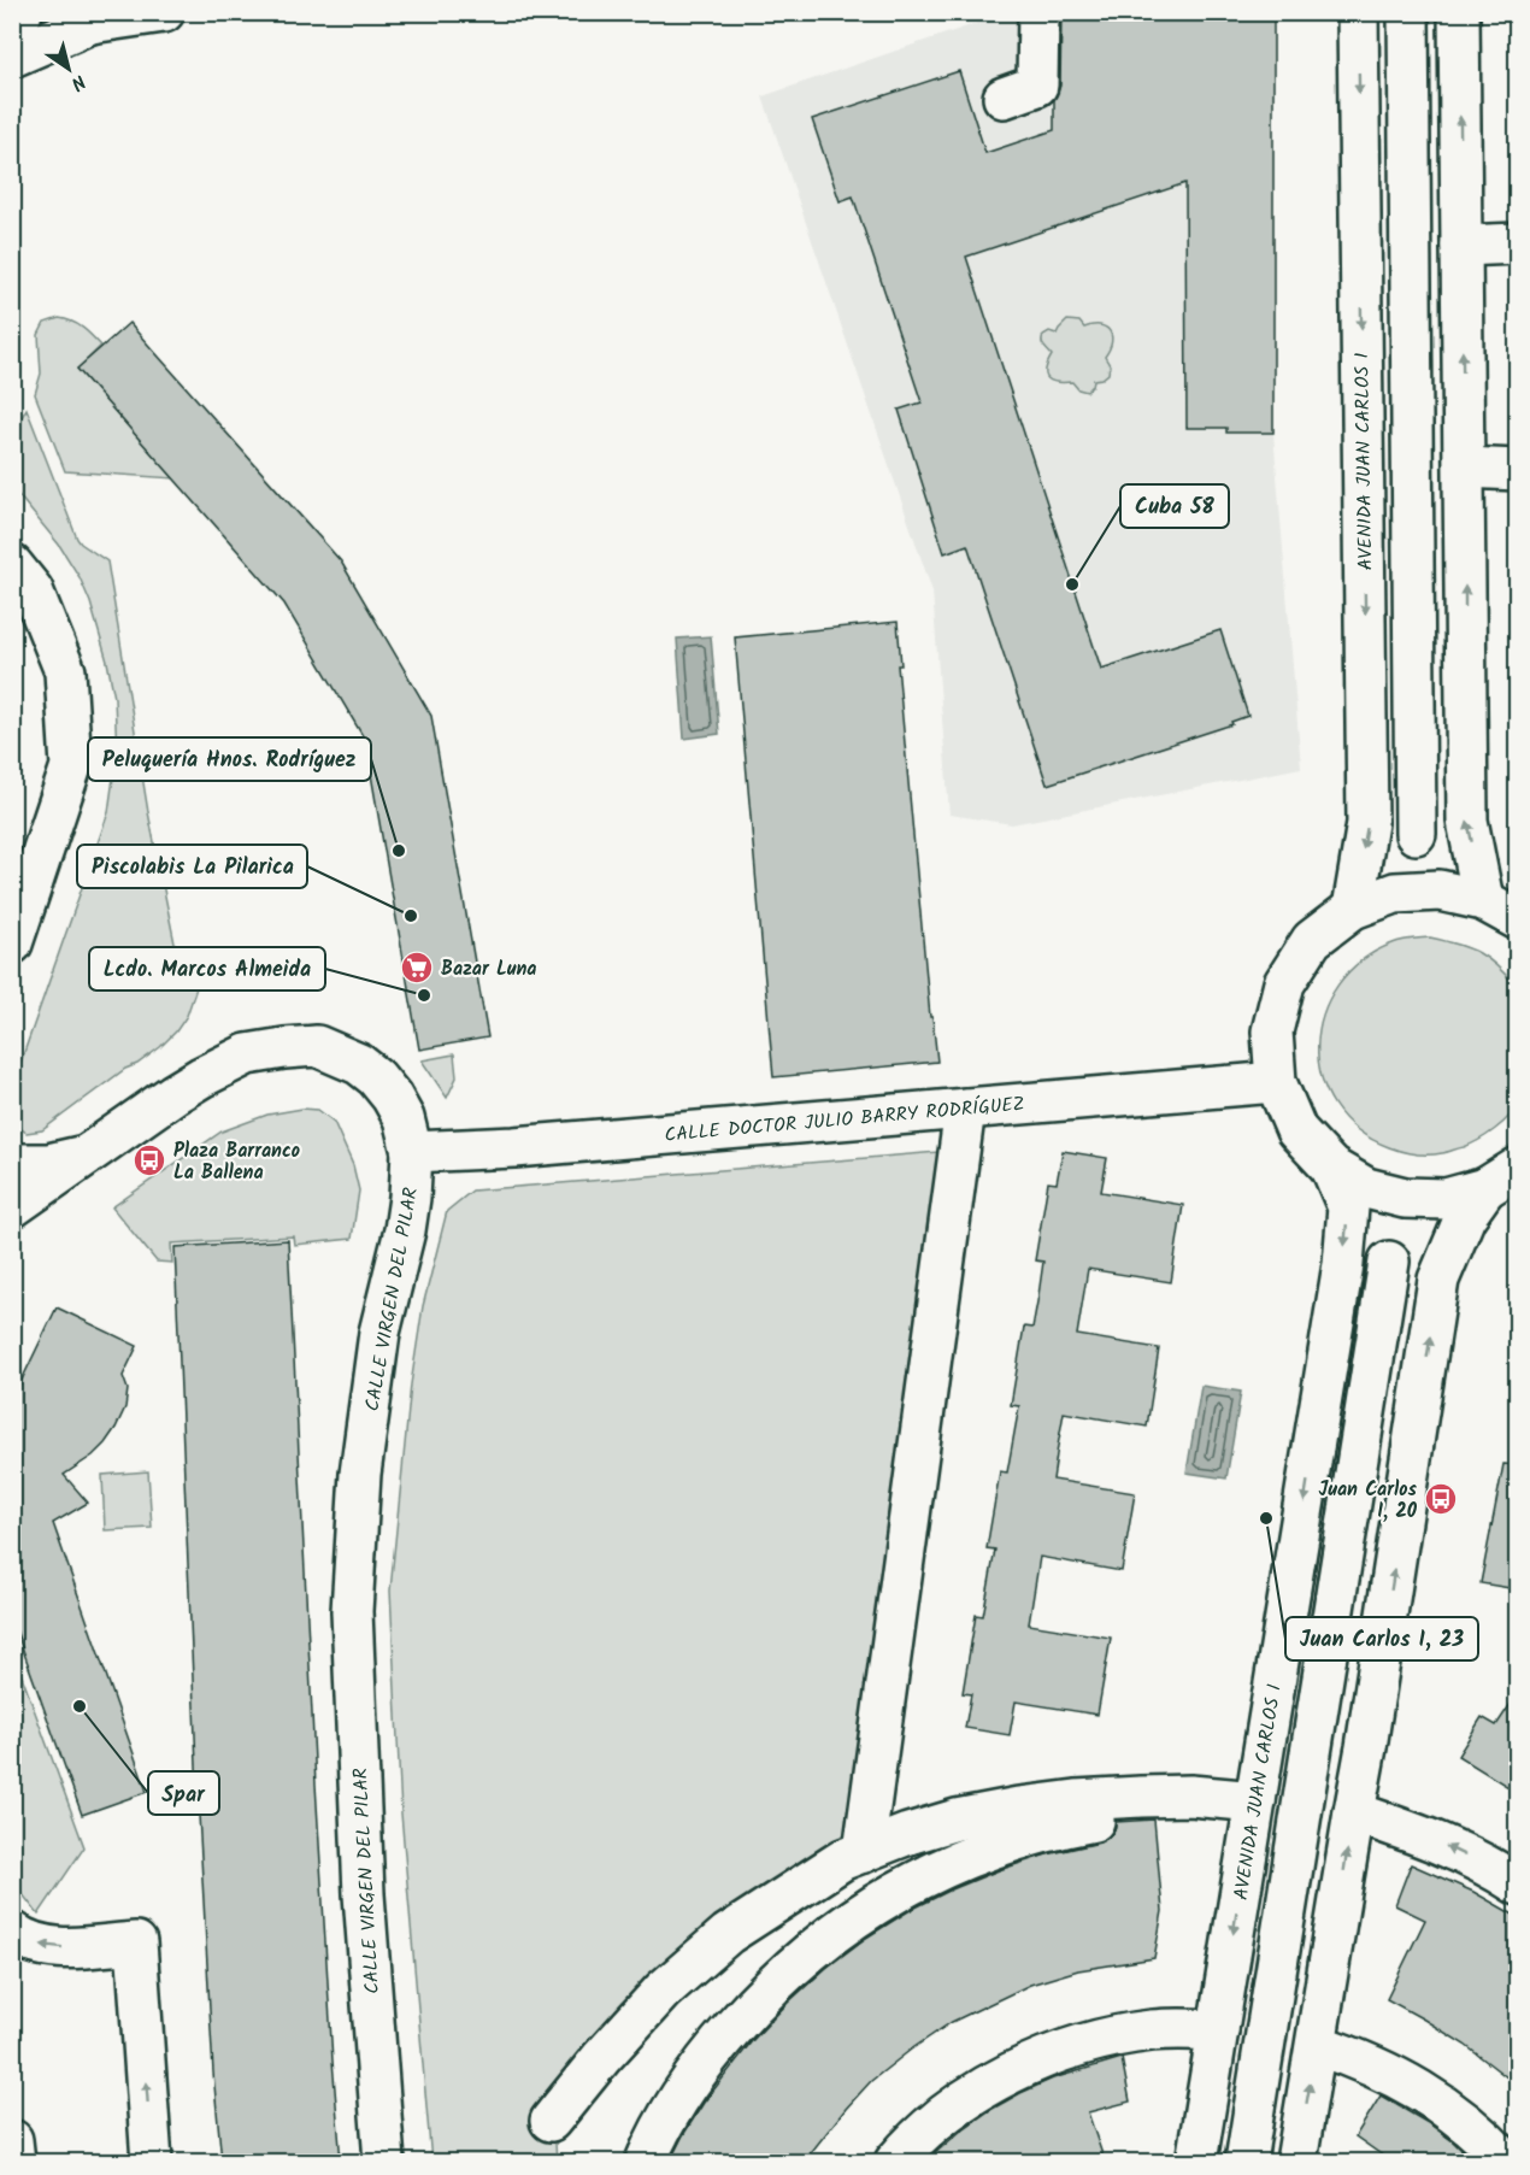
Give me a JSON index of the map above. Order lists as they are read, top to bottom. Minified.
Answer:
{"streets":{"street":["AVENIDA JUAN CARLOS I","CALLE DOCTOR JULIO BARRY RODRÍGUEZ","CALLE VIRGEN DEL PILAR"]},"crossings":[["CALLE DOCTOR JULIO BARRY RODRÍGUEZ","CALLE VIRGEN DEL PILAR"]],"places":{"other":["Cuba 58","Peluquería Hnos. Rodríguez","Piscolabis La Pilarica","Lcdo. Marcos Almeida","Juan Carlos I, 23","Spar"],"supermarket":["Bazar Luna"],"bus stop":["Plaza Barranco La Ballena","Juan Carlos I, 20"]},"north":"bottom right"}
